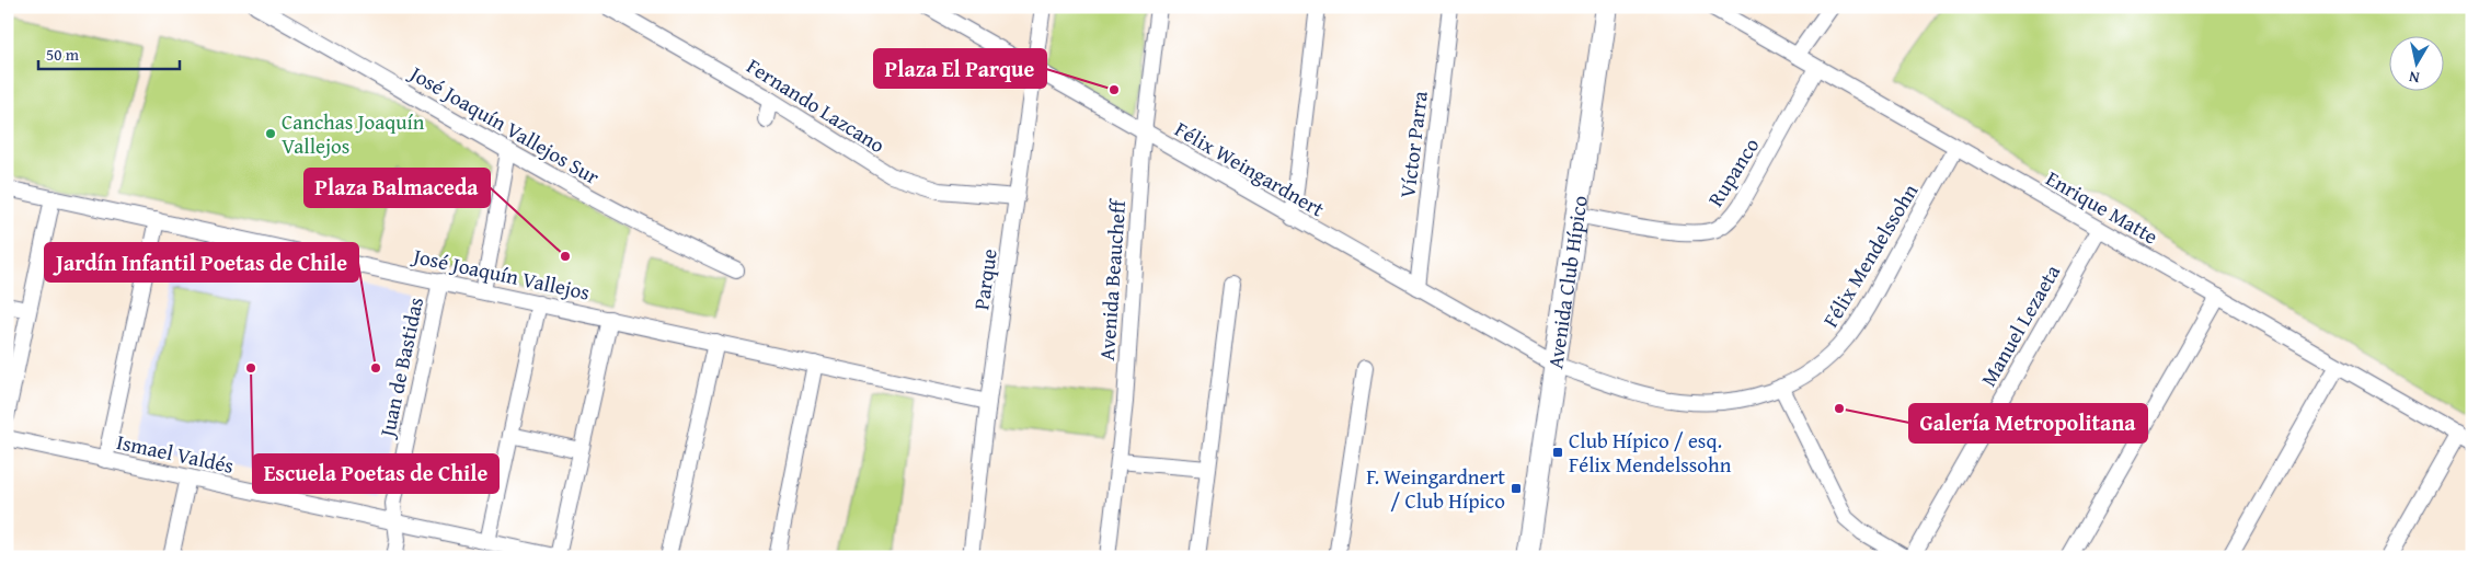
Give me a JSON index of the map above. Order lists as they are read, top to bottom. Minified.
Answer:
{"streets":{"main road":["Avenida Club Hípico"],"street":["Fernando Lazcano","José Joaquín Vallejos Sur","Víctor Parra","Félix Weingardnert","Rupanco","Enrique Matte","Félix Mendelssohn","José Joaquín Vallejos","Parque","Avenida Beaucheff","Manuel Lezaeta","Juan de Bastidas","Ismael Valdés"]},"crossings":[["Fernando Lazcano","Parque"],["Víctor Parra","Félix Weingardnert"],["Félix Weingardnert","Félix Mendelssohn"],["Félix Weingardnert","Parque"],["Félix Weingardnert","Avenida Beaucheff"],["Félix Weingardnert","Avenida Club Hípico"],["Rupanco","Enrique Matte"],["Rupanco","Avenida Club Hípico"],["Enrique Matte","Félix Mendelssohn"],["Enrique Matte","Manuel Lezaeta"],["Félix Mendelssohn","Avenida Club Hípico"],["José Joaquín Vallejos","Parque"],["José Joaquín Vallejos","Juan de Bastidas"],["Juan de Bastidas","Ismael Valdés"]],"places":{"other":["Plaza El Parque","Canchas Joaquín Vallejos","Plaza Balmaceda","Escuela Poetas de Chile","Jardín Infantil Poetas de Chile","Galería Metropolitana"],"transit":["Club Hípico / esq. Félix Mendelssohn","F. Weingardnert / Club Hípico"]},"scale_bar":"50 m","north":"bottom"}
